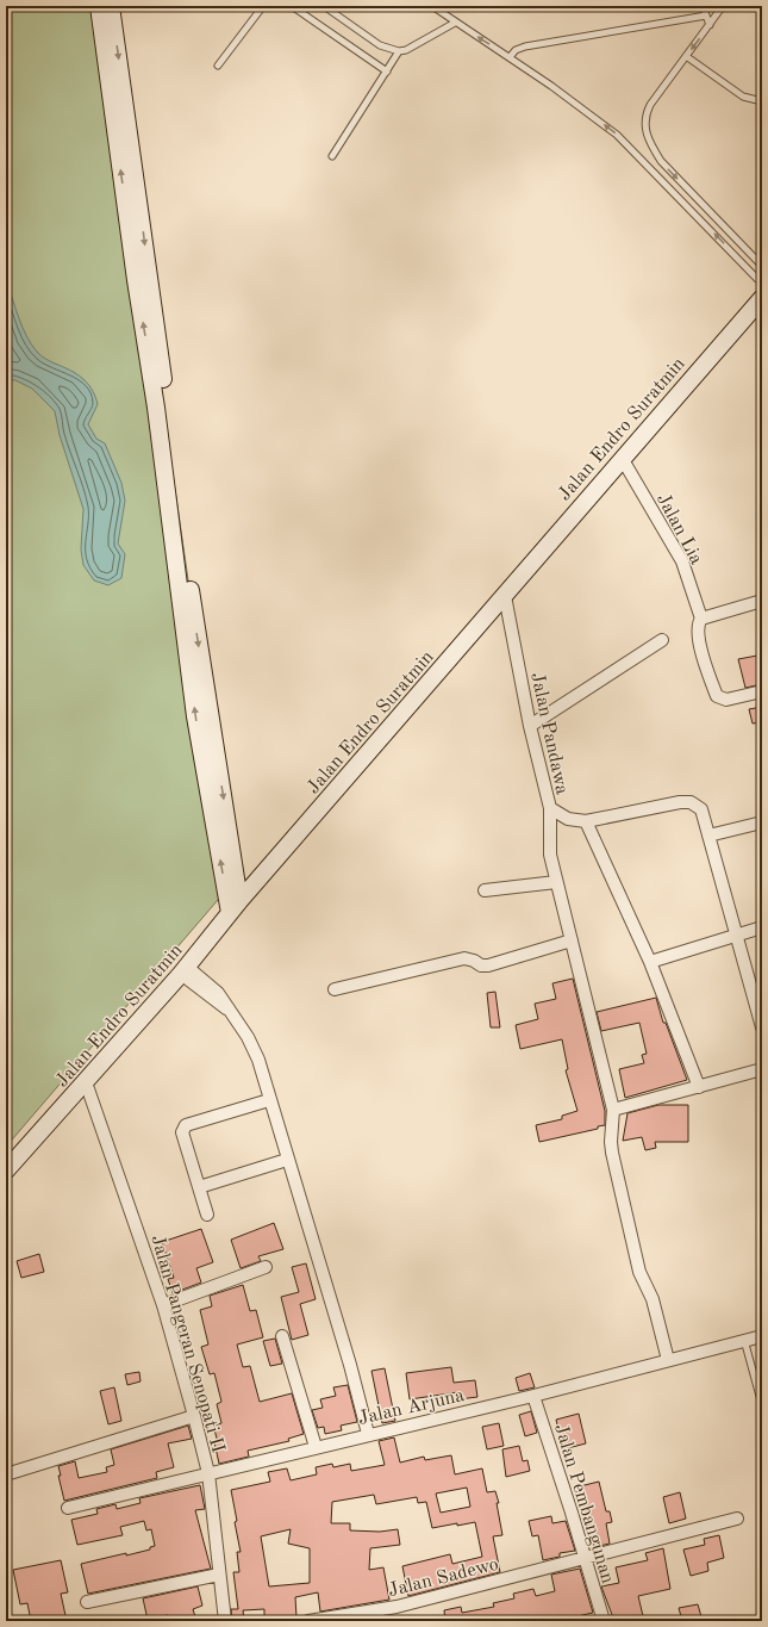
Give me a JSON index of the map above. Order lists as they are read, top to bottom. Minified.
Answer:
{"streets":{"street":["Jalan Endro Suratmin","Jalan Lia","Jalan Pandawa","Jalan Pangeran Senopati II","Jalan Arjuna","Jalan Pembangunan","Jalan Sadewo"]},"crossings":[["Jalan Endro Suratmin","Jalan Lia"],["Jalan Endro Suratmin","Jalan Pandawa"],["Jalan Endro Suratmin","Jalan Pangeran Senopati II"],["Jalan Pangeran Senopati II","Jalan Arjuna"],["Jalan Arjuna","Jalan Pembangunan"],["Jalan Pembangunan","Jalan Sadewo"]]}
